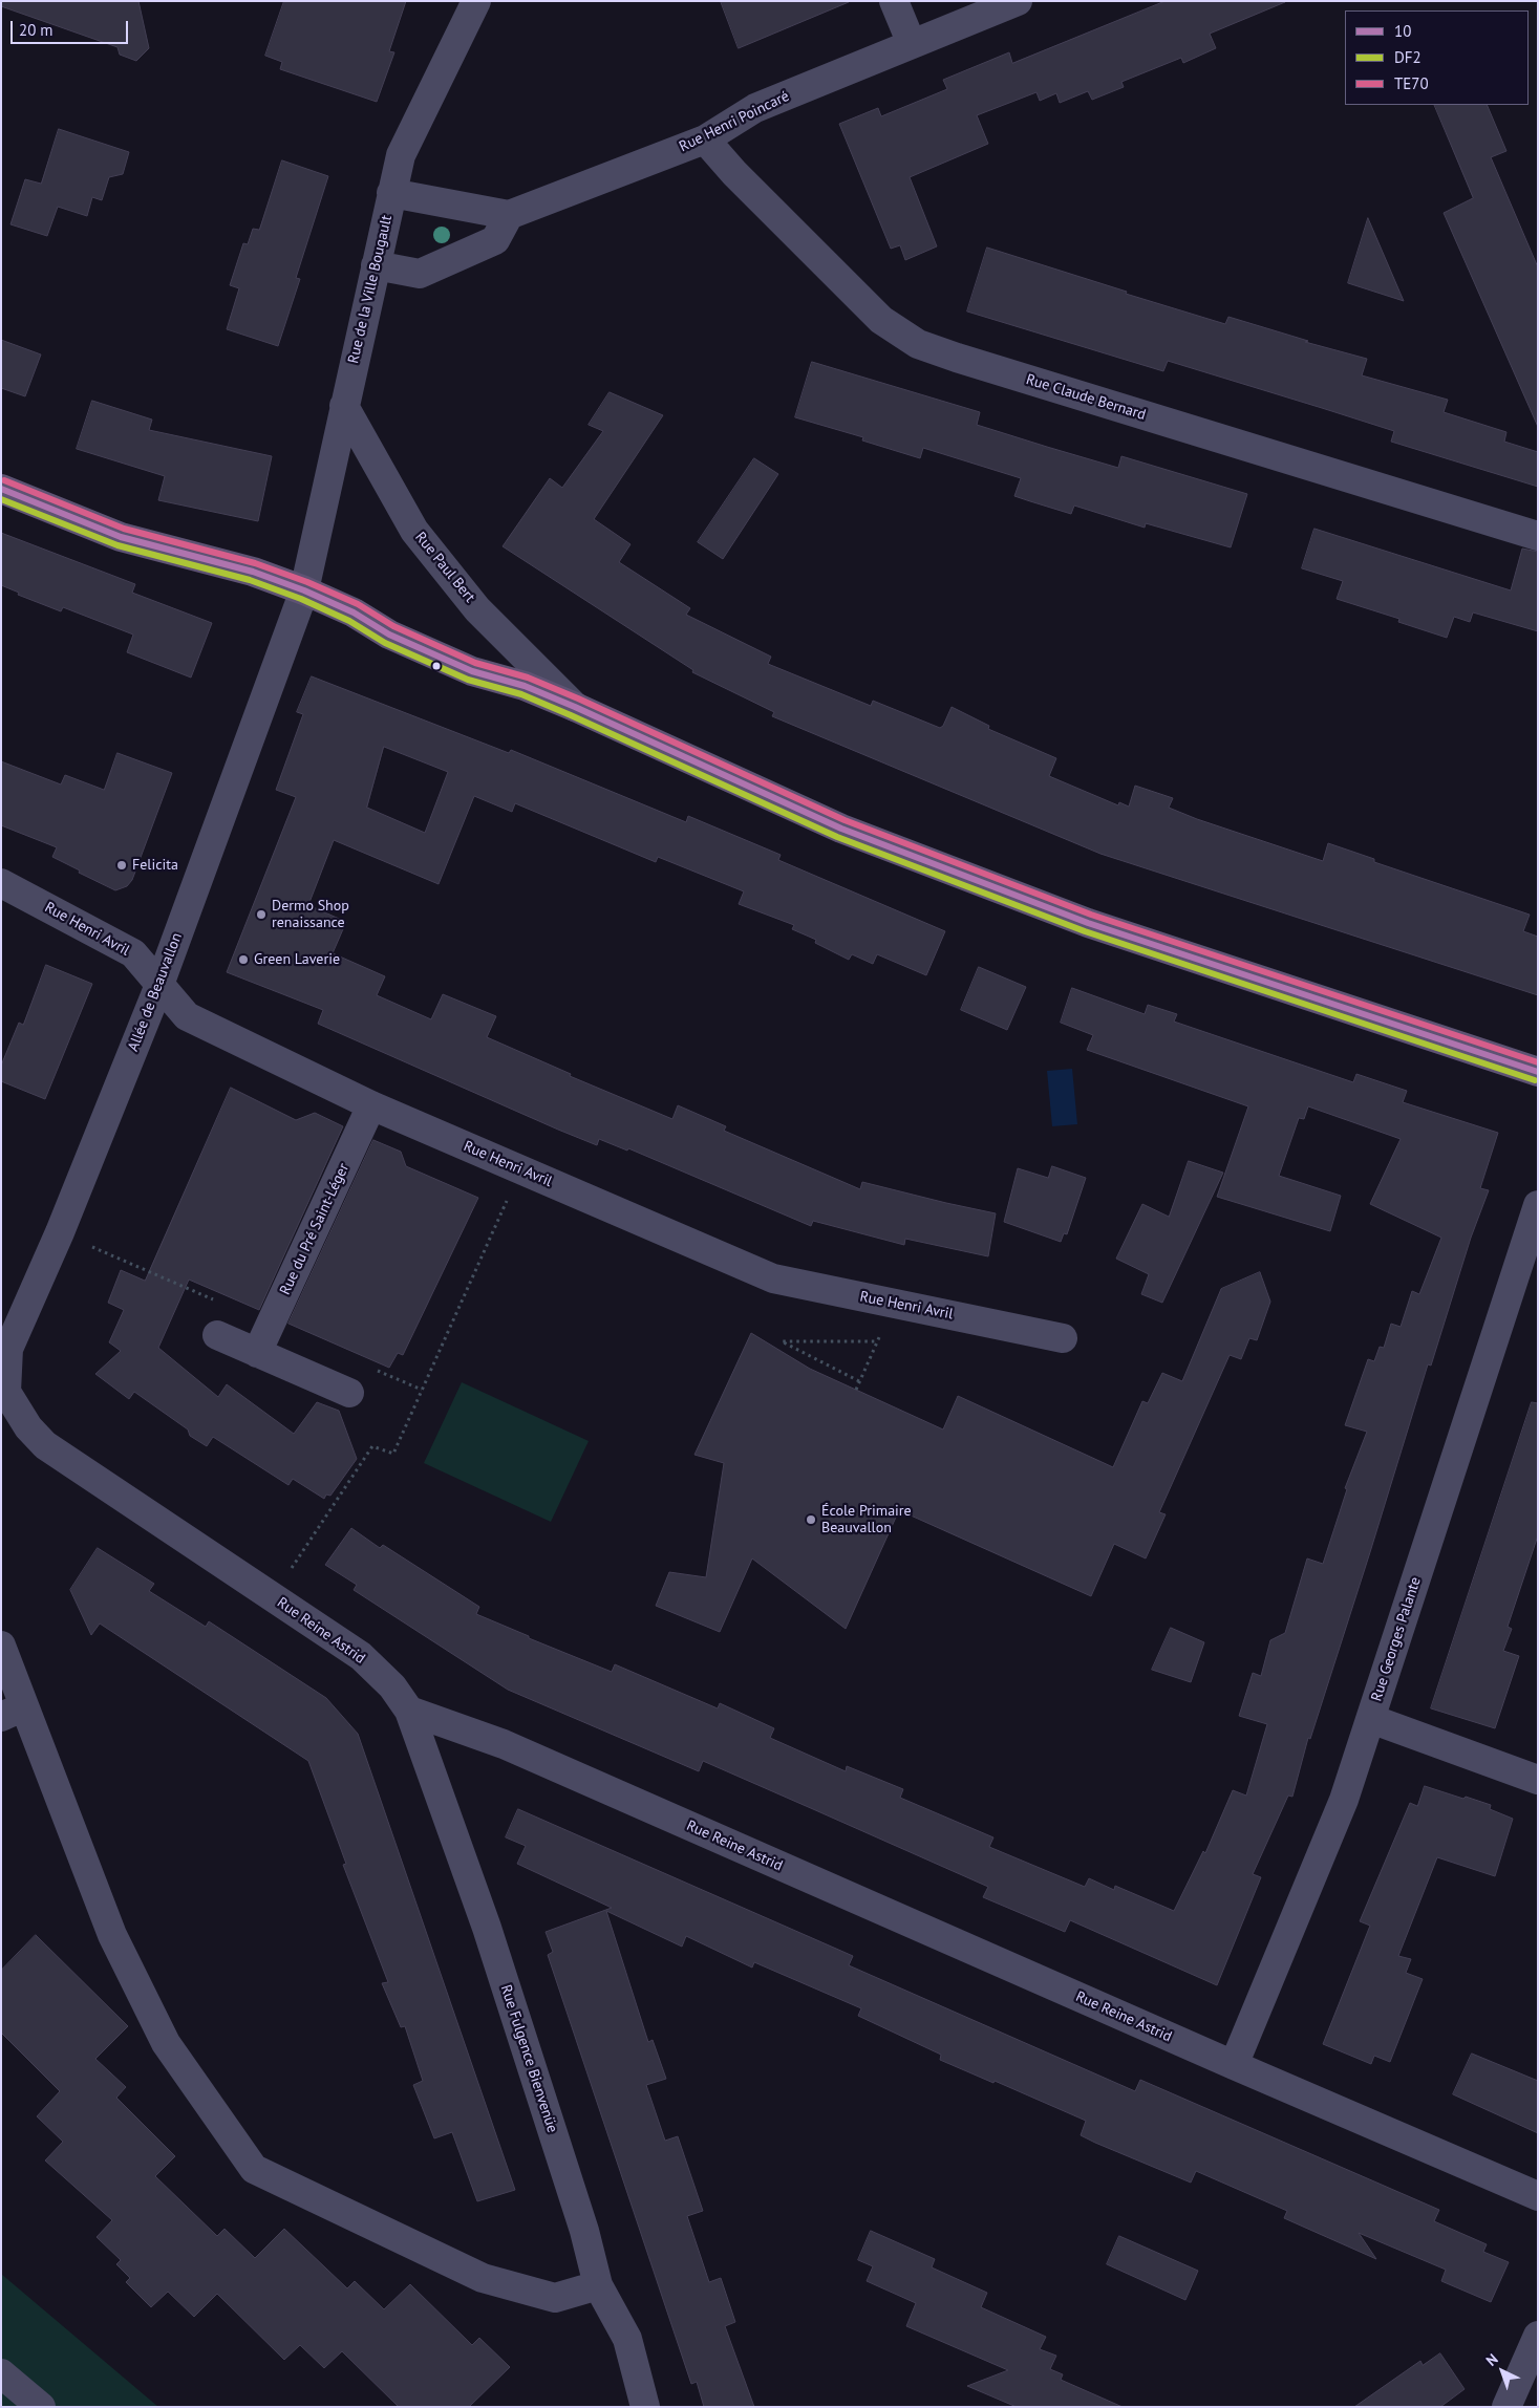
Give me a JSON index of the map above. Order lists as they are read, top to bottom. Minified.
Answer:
{"streets":{"main road":["Rue Paul Bert"],"street":["Rue Henri Poincaré","Rue de la Ville Bougault","Rue Claude Bernard","Rue Henri Avril","Allée de Beauvallon","Rue du Pré Saint-Léger","Rue Reine Astrid","Rue Georges Palante","Rue Fulgence Bienvenüe"]},"crossings":[["Rue Henri Poincaré","Rue Claude Bernard"],["Rue de la Ville Bougault","Rue Paul Bert"],["Rue de la Ville Bougault","Allée de Beauvallon"],["Rue Paul Bert","Allée de Beauvallon"],["Rue Henri Avril","Allée de Beauvallon"],["Rue Henri Avril","Rue du Pré Saint-Léger"],["Allée de Beauvallon","Rue Reine Astrid"],["Rue Reine Astrid","Rue Georges Palante"],["Rue Reine Astrid","Rue Fulgence Bienvenüe"]],"places":["Felicita","Dermo Shop renaissance","Green Laverie","École Primaire Beauvallon"],"lines":["transit line TE70","transit line 10","transit line DF2"],"legend":["10","DF2","TE70"],"scale_bar":"20 m","north":"top left"}
